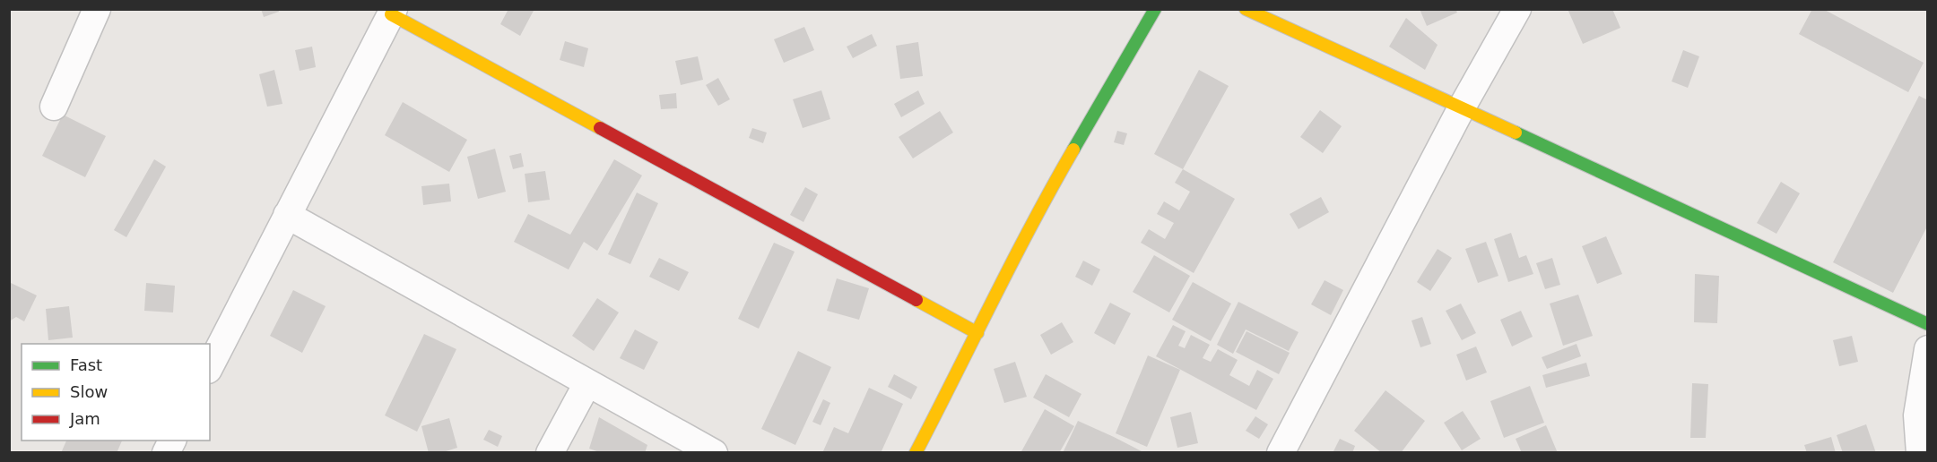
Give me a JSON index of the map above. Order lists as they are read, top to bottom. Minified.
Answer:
{"legend":["Fast","Slow","Jam"]}
